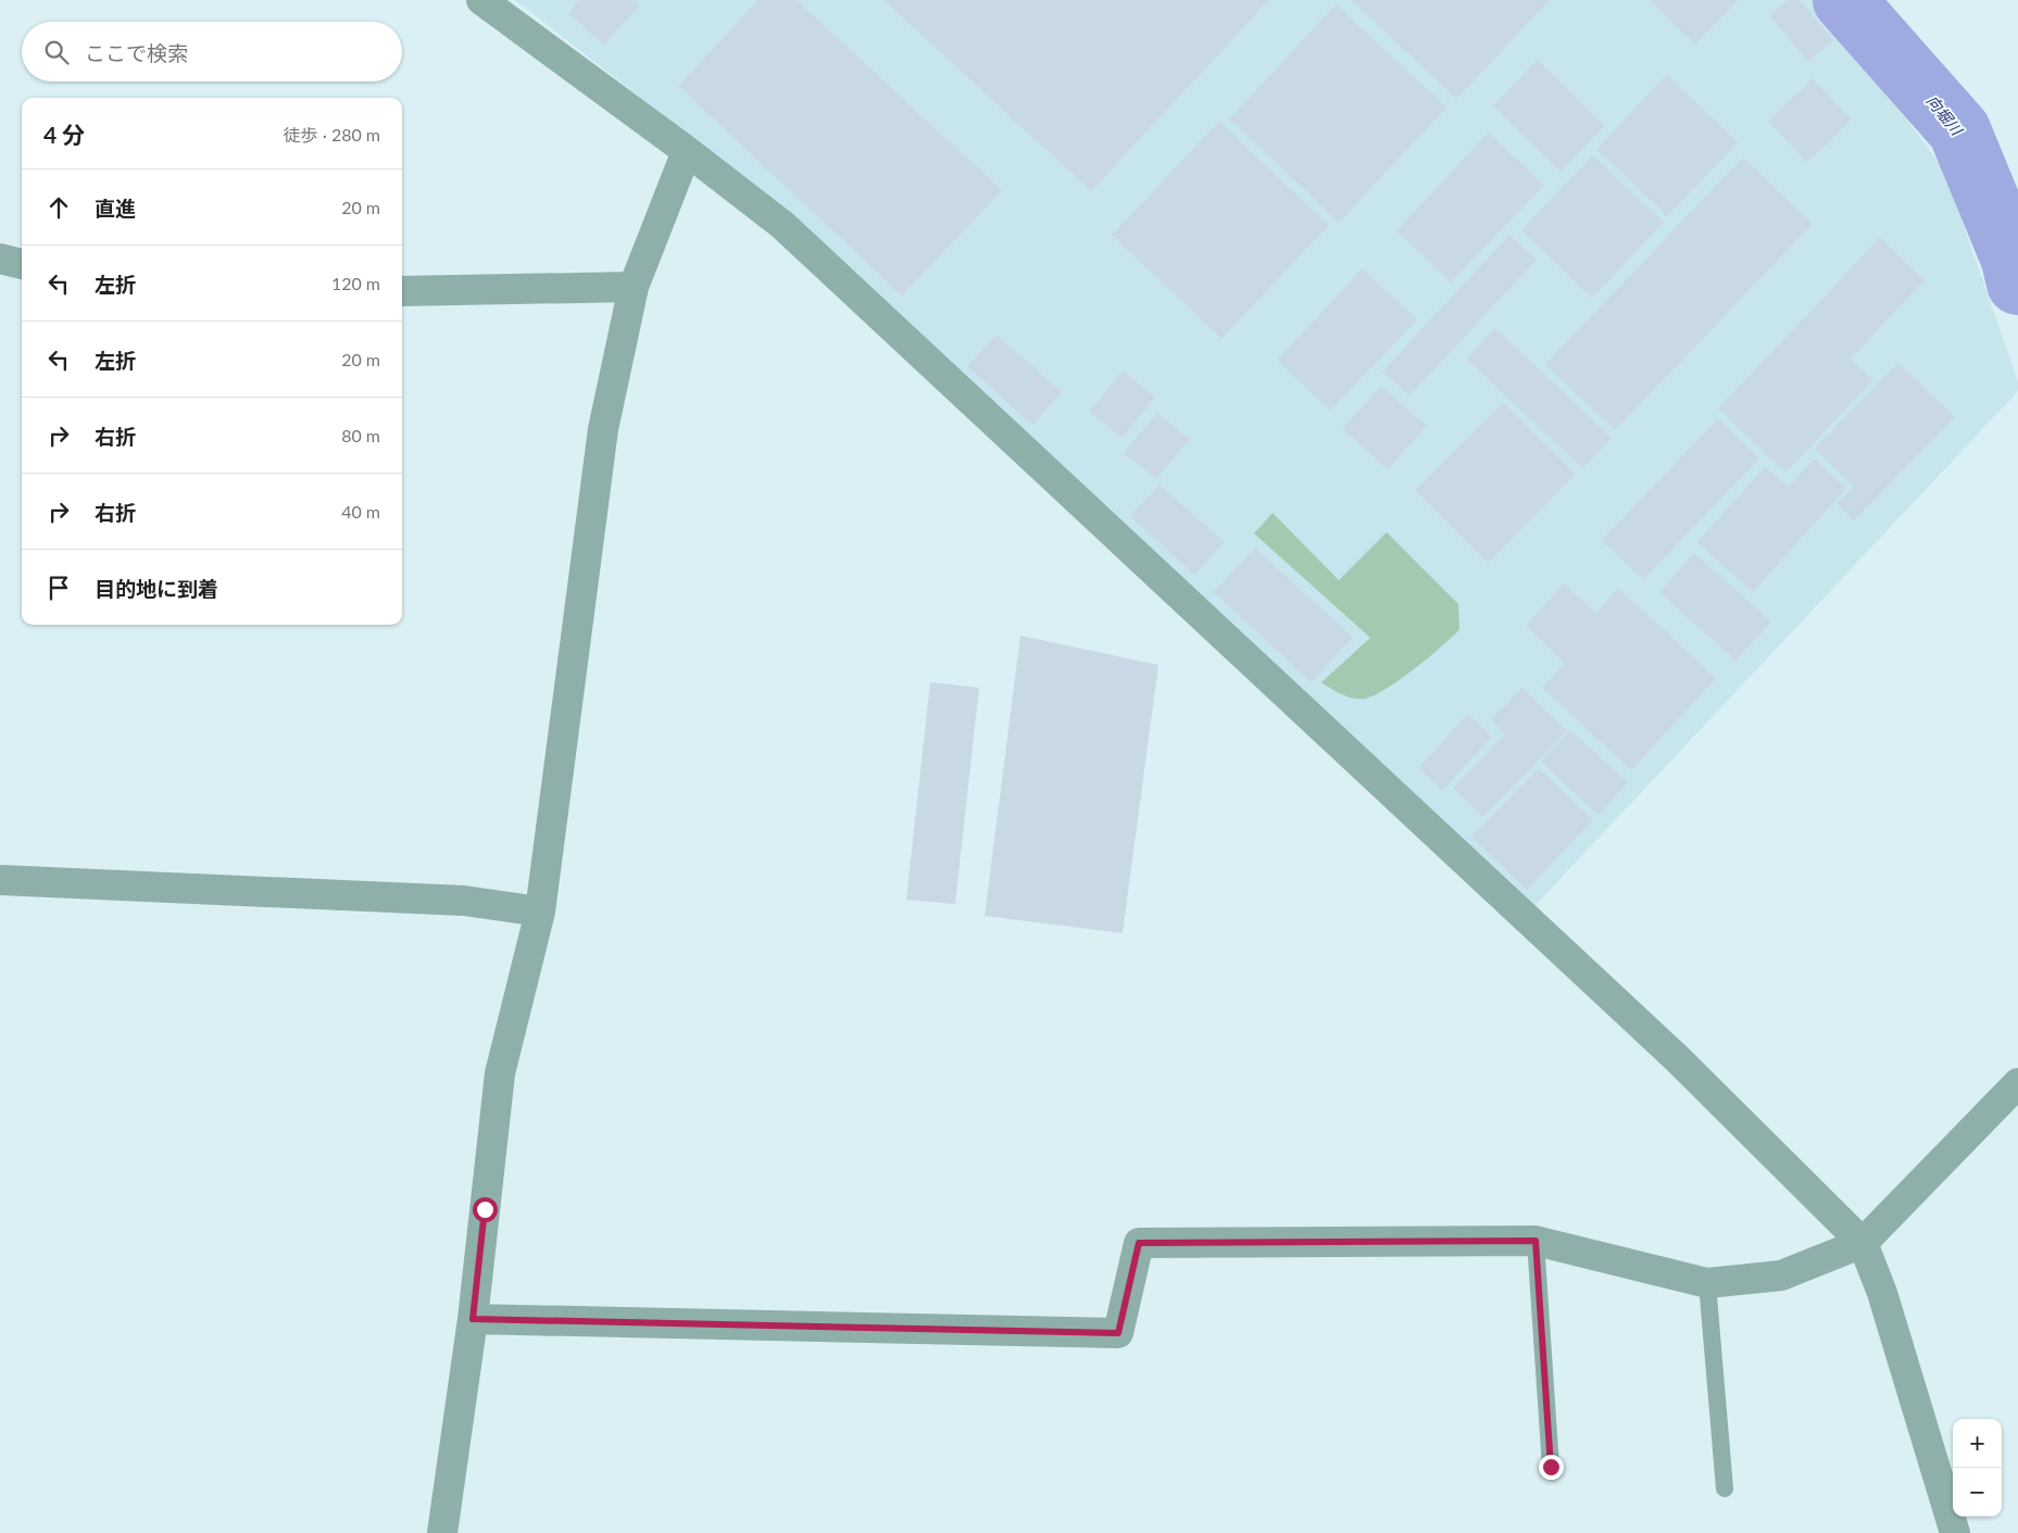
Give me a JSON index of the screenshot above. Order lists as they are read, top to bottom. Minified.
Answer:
{"water":["向堀川"],"page":{"search":"ここで検索","heading":["4 分","徒歩 · 280 m"],"list":[["直進","20 m"],["左折","120 m"],["左折","20 m"],["右折","80 m"],["右折","40 m"],"目的地に到着"],"map_buttons":["+","−"]}}
